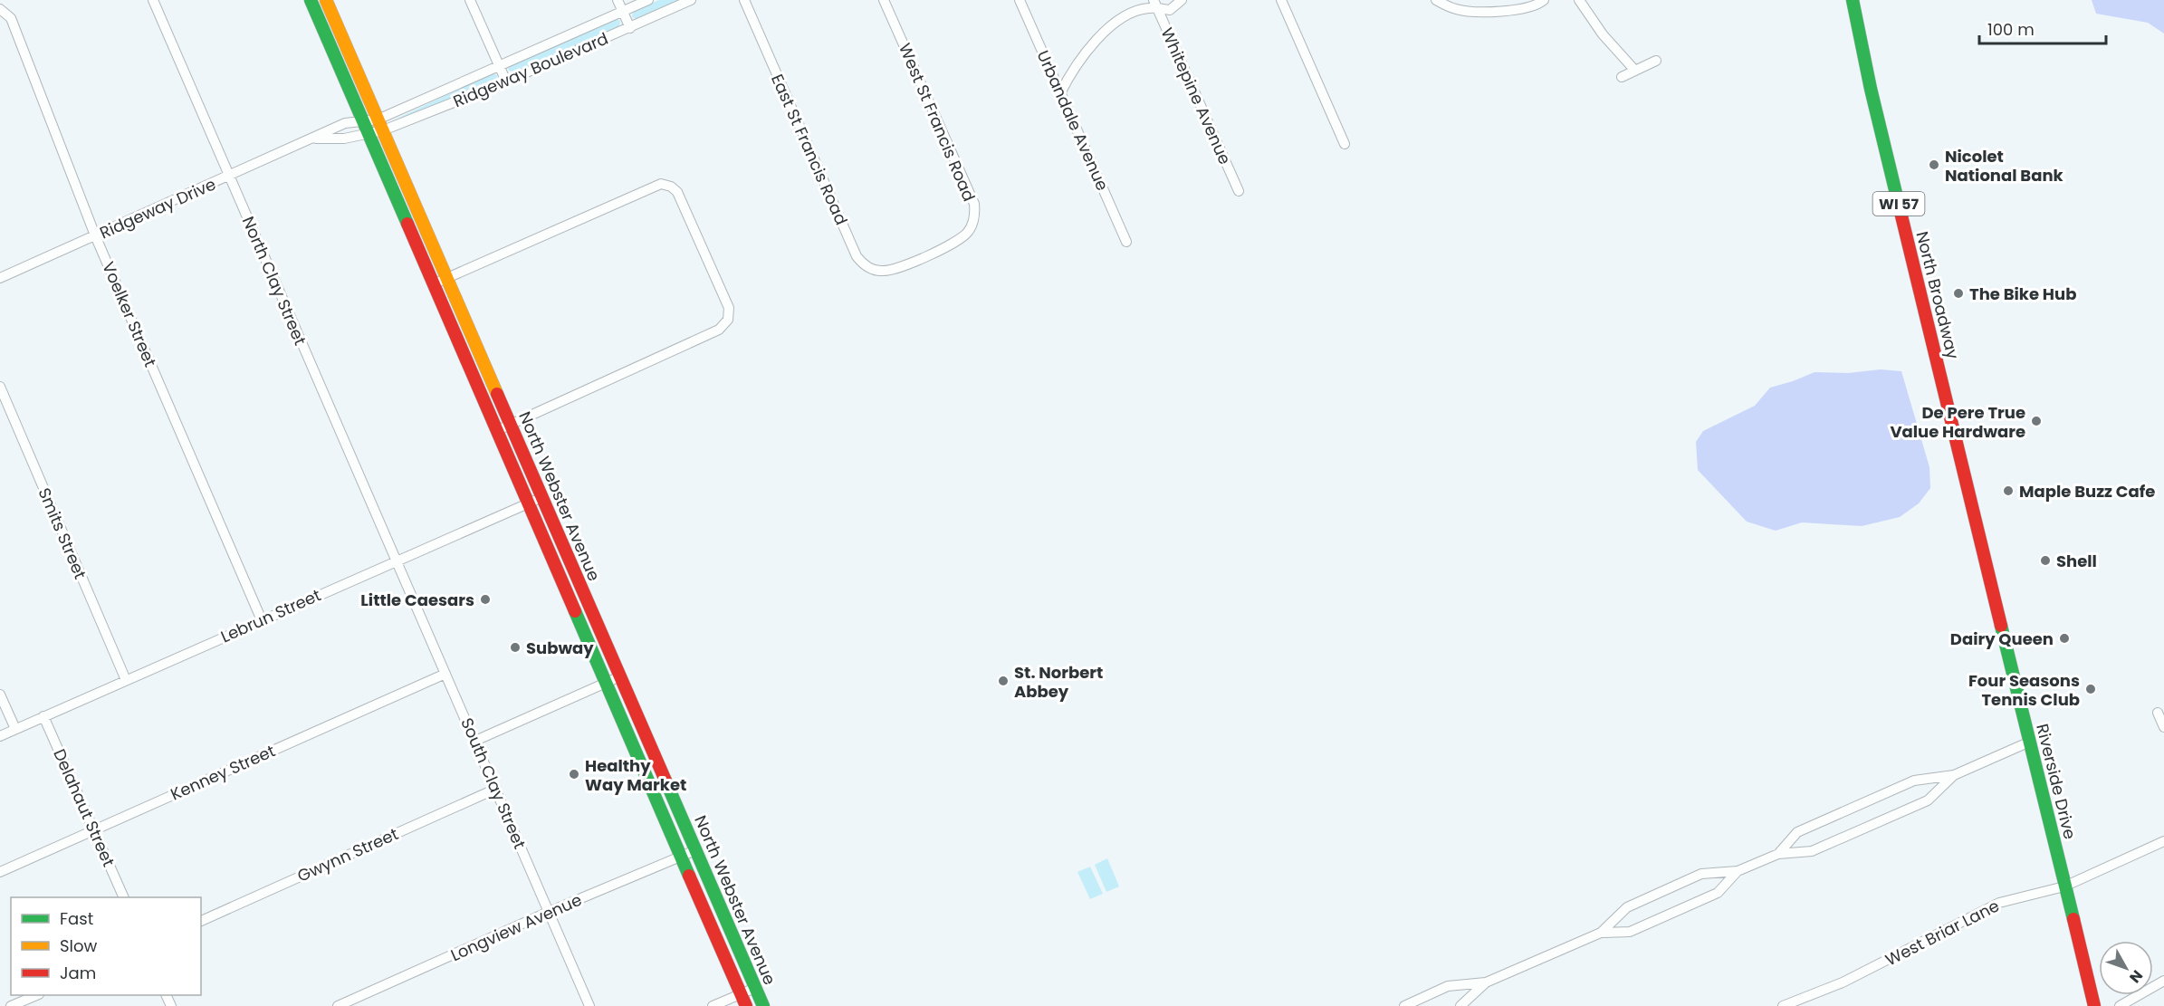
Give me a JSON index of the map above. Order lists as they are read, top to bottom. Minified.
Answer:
{"streets":{"main road":["WI 57","North Broadway","North Webster Avenue","Riverside Drive"],"street":["Ridgeway Boulevard","Whitepine Avenue","Urbandale Avenue","West St Francis Road","East St Francis Road","Ridgeway Drive","North Clay Street","Voelker Street","Smits Street","Lebrun Street","Kenney Street","South Clay Street","Delahaut Street","Gwynn Street","Longview Avenue","West Briar Lane"]},"crossings":[["Ridgeway Boulevard","Ridgeway Drive"],["Ridgeway Boulevard","North Webster Avenue"],["West St Francis Road","East St Francis Road"],["Ridgeway Drive","North Clay Street"],["Ridgeway Drive","Voelker Street"],["Ridgeway Drive","North Webster Avenue"],["North Clay Street","Lebrun Street"],["North Clay Street","South Clay Street"],["North Broadway","Riverside Drive"],["Voelker Street","Lebrun Street"],["North Webster Avenue","Lebrun Street"],["North Webster Avenue","Longview Avenue"],["Smits Street","Lebrun Street"],["Lebrun Street","South Clay Street"],["Lebrun Street","Delahaut Street"],["Kenney Street","South Clay Street"],["Kenney Street","Delahaut Street"],["Riverside Drive","West Briar Lane"],["South Clay Street","Gwynn Street"],["South Clay Street","Longview Avenue"]],"places":["Nicolet National Bank","The Bike Hub","De Pere True Value Hardware","Maple Buzz Cafe","Shell","Little Caesars","Dairy Queen","Subway","St. Norbert Abbey","Four Seasons Tennis Club","Healthy Way Market"],"legend":["Fast","Slow","Jam"],"scale_bar":"100 m","north":"bottom right"}
